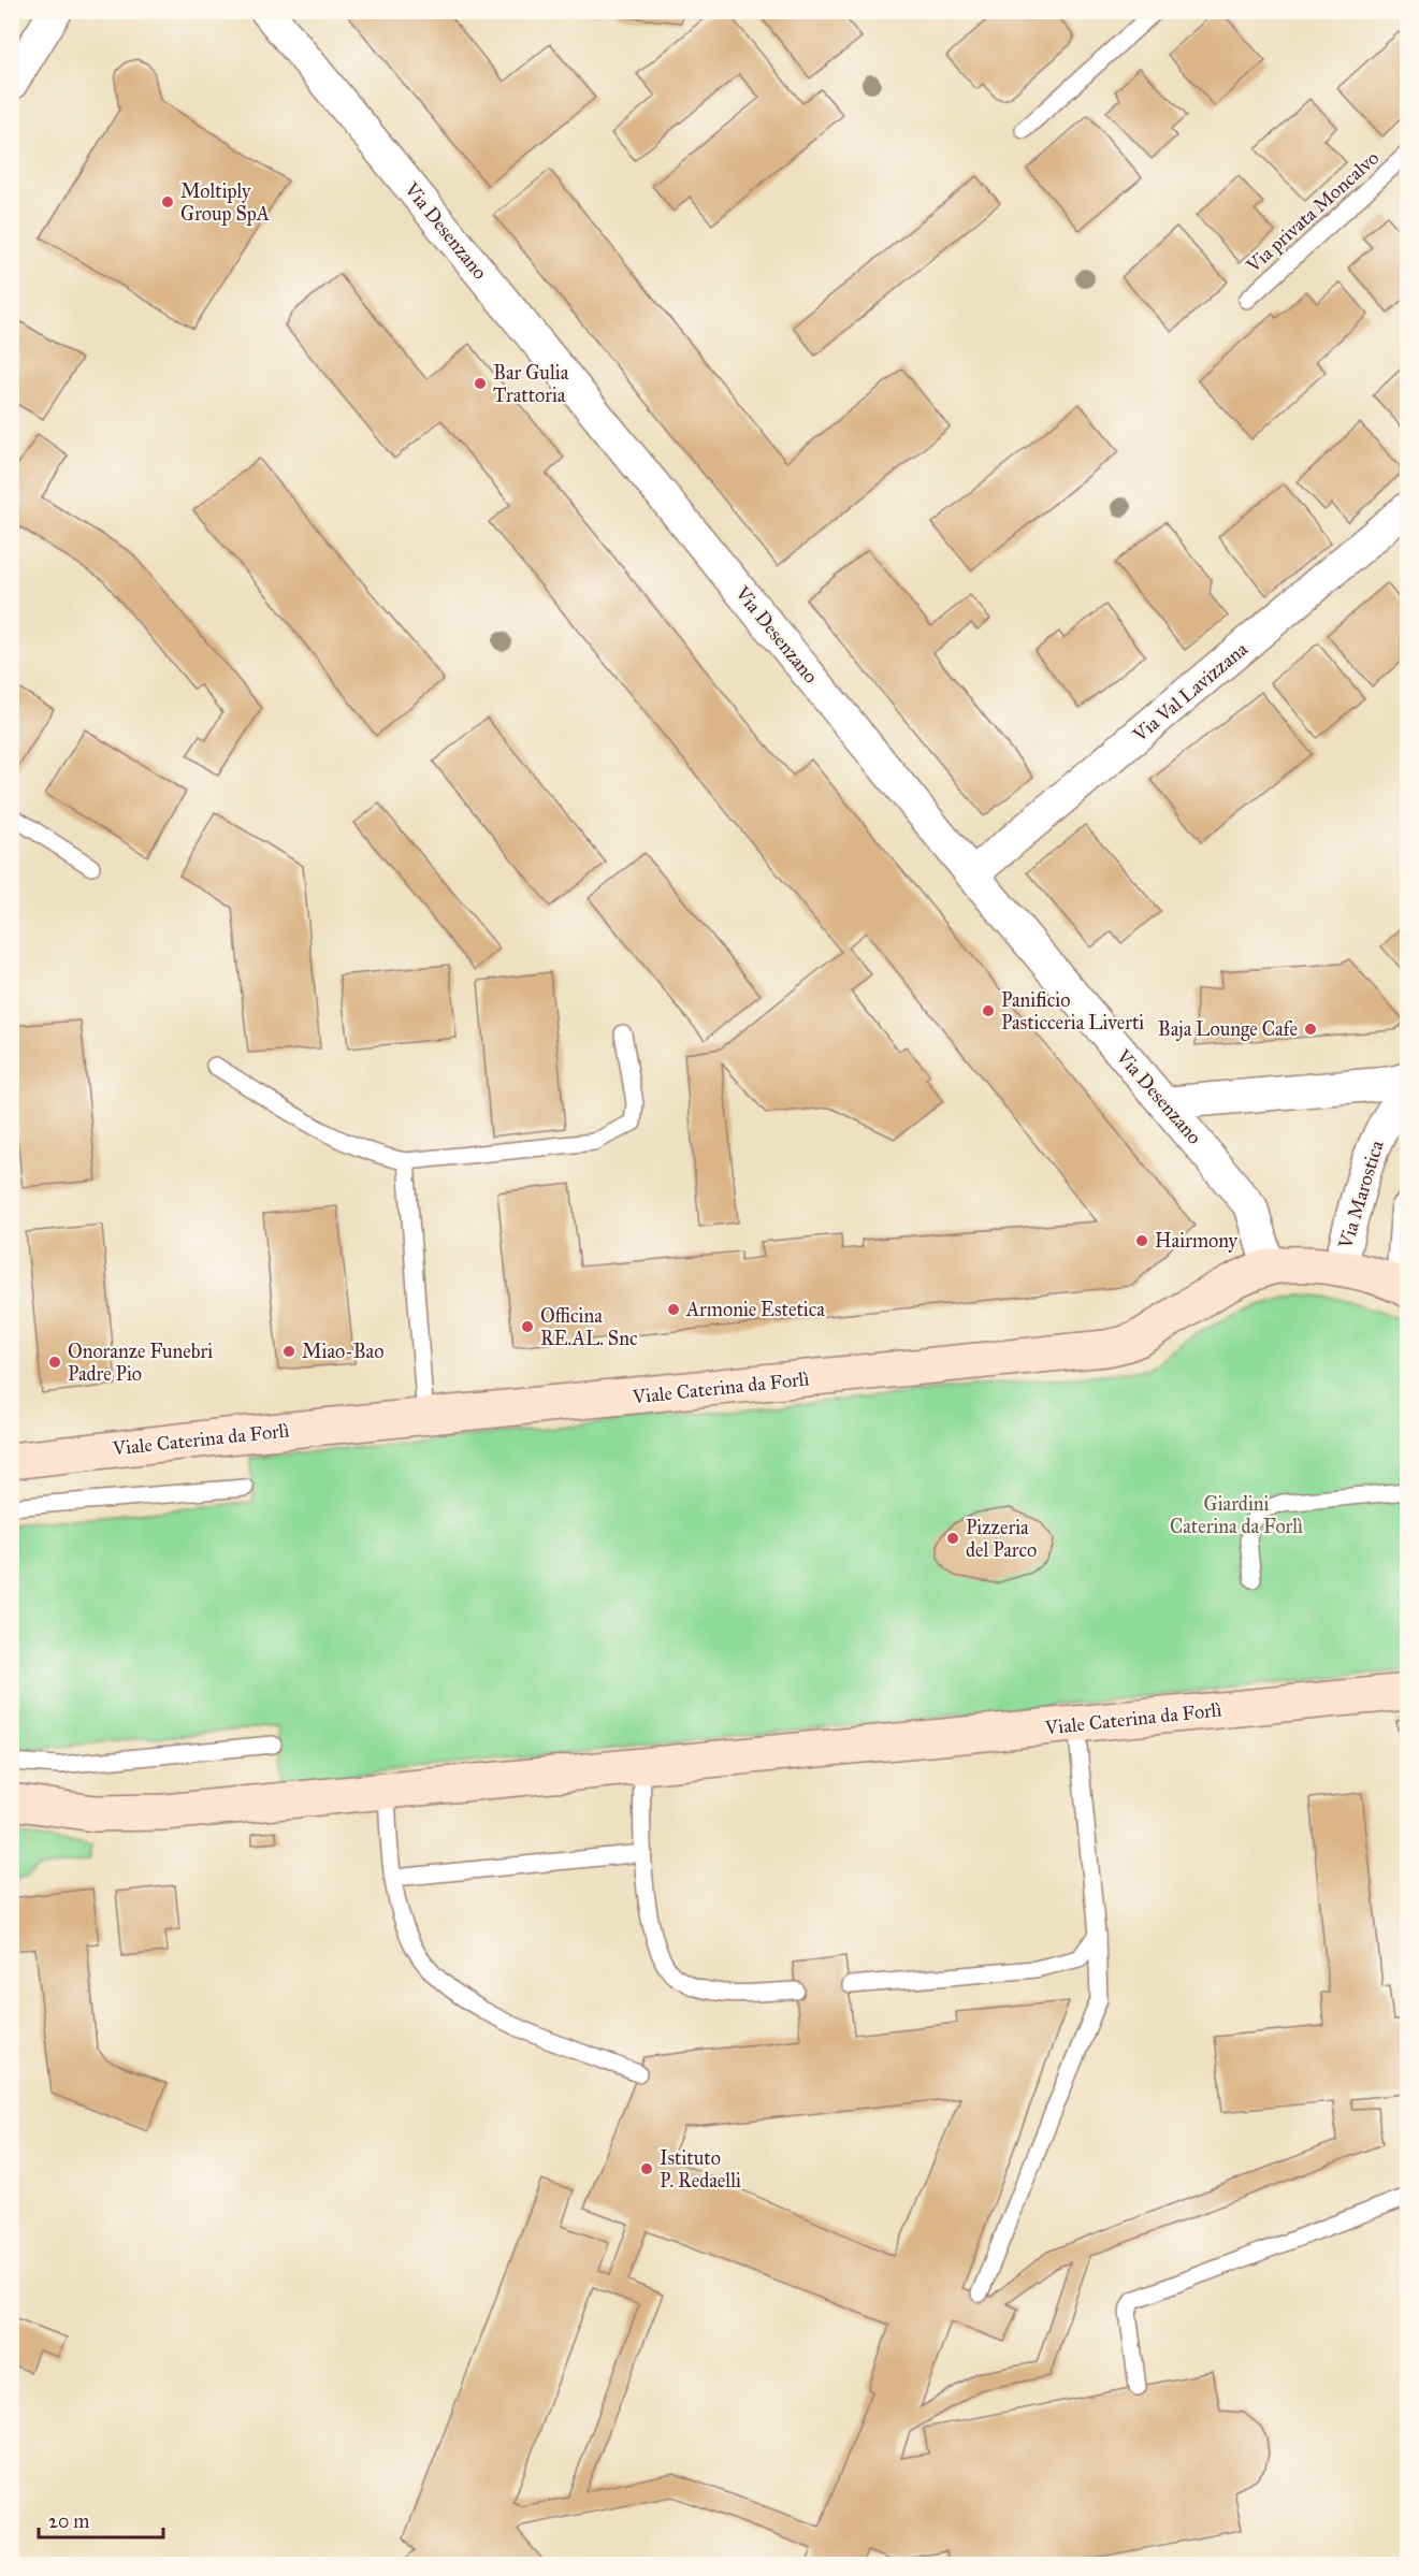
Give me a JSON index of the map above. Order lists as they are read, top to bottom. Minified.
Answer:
{"streets":{"main road":["Viale Caterina da Forlì"],"street":["Via Desenzano","Via Val Lavizzana","Via Marostica"],"lane":["Via privata Moncalvo"]},"crossings":[["Via Desenzano","Via Val Lavizzana"],["Via Desenzano","Viale Caterina da Forlì"],["Via Marostica","Viale Caterina da Forlì"]],"parks":["Giardini Caterina da Forlì"],"places":["Moltiply Group SpA","Bar Gulia Trattoria","Panificio Pasticceria Liverti","Baja Lounge Cafe","Hairmony","Armonie Estetica","Officina RE.AL. Snc","Miao-Bao","Onoranze Funebri Padre Pio","Pizzeria del Parco","Istituto P. Redaelli"],"scale_bar":"20 m"}
